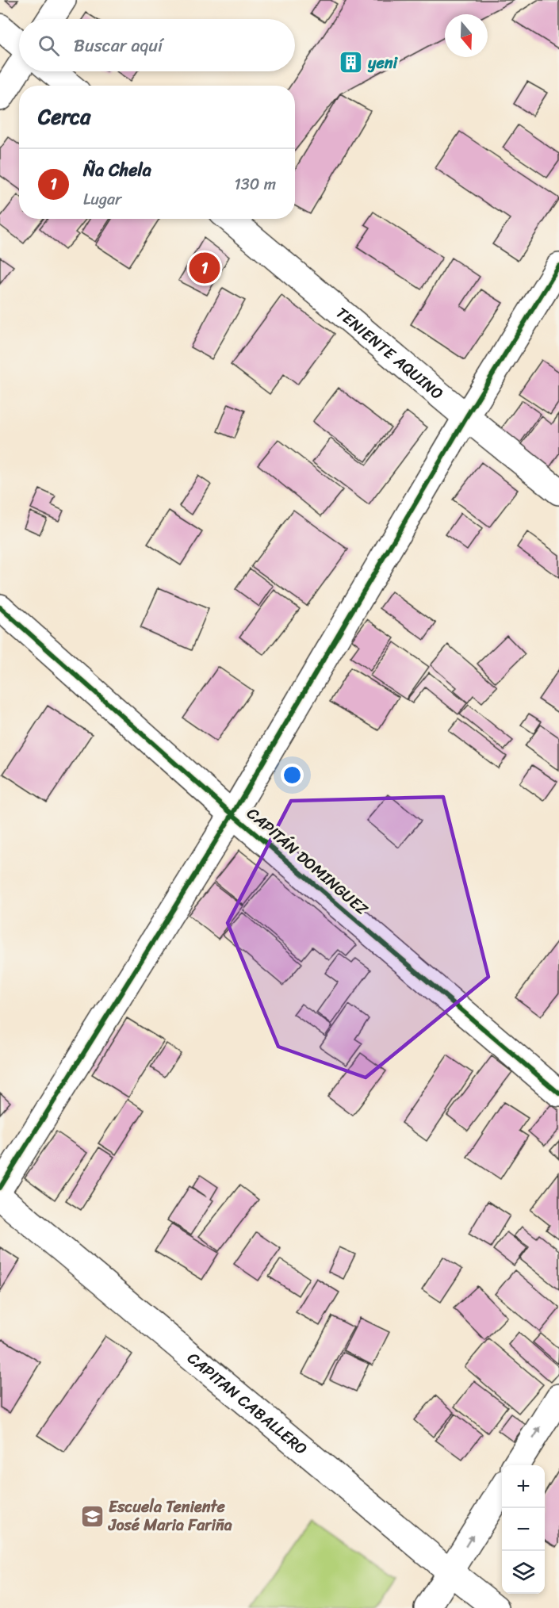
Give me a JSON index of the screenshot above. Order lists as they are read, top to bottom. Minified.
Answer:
{"streets":{"street":["TENIENTE AQUINO","CAPITÁN DOMINGUEZ","CAPITAN CABALLERO"]},"places":{"building":["yeni"],"school or university":["Escuela Teniente José Maria Fariña"]},"north":"bottom","page":{"search":"Buscar aquí","heading":"Cerca","list":[{"mark":"1","name":"Ña Chela","note":"Lugar","value":"130 m"}],"pins":"1","map_buttons":["+","−"]}}
